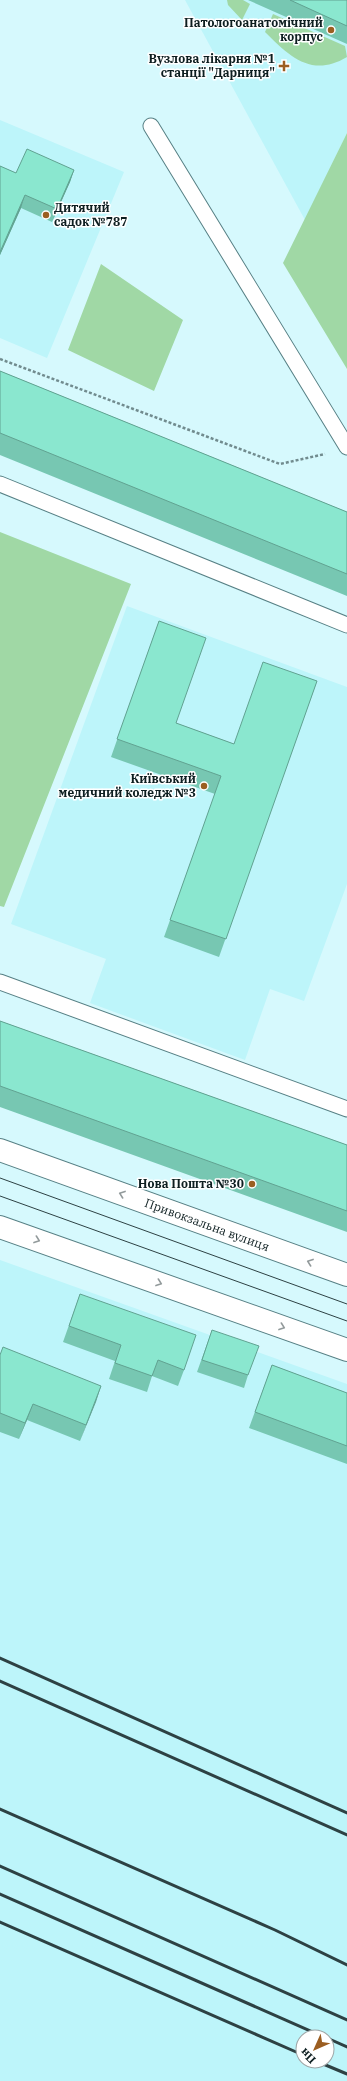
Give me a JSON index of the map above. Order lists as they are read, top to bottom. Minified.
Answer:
{"streets":{"main road":["Привокзальна вулиця"]},"places":{"other":["Патологоанатомічний корпус","Дитячий садок №787","Київський медичний коледж №3","Нова Пошта №30"],"health":["Вузлова лікарня №1 станції \"Дарниця\""]},"north":"bottom left"}
